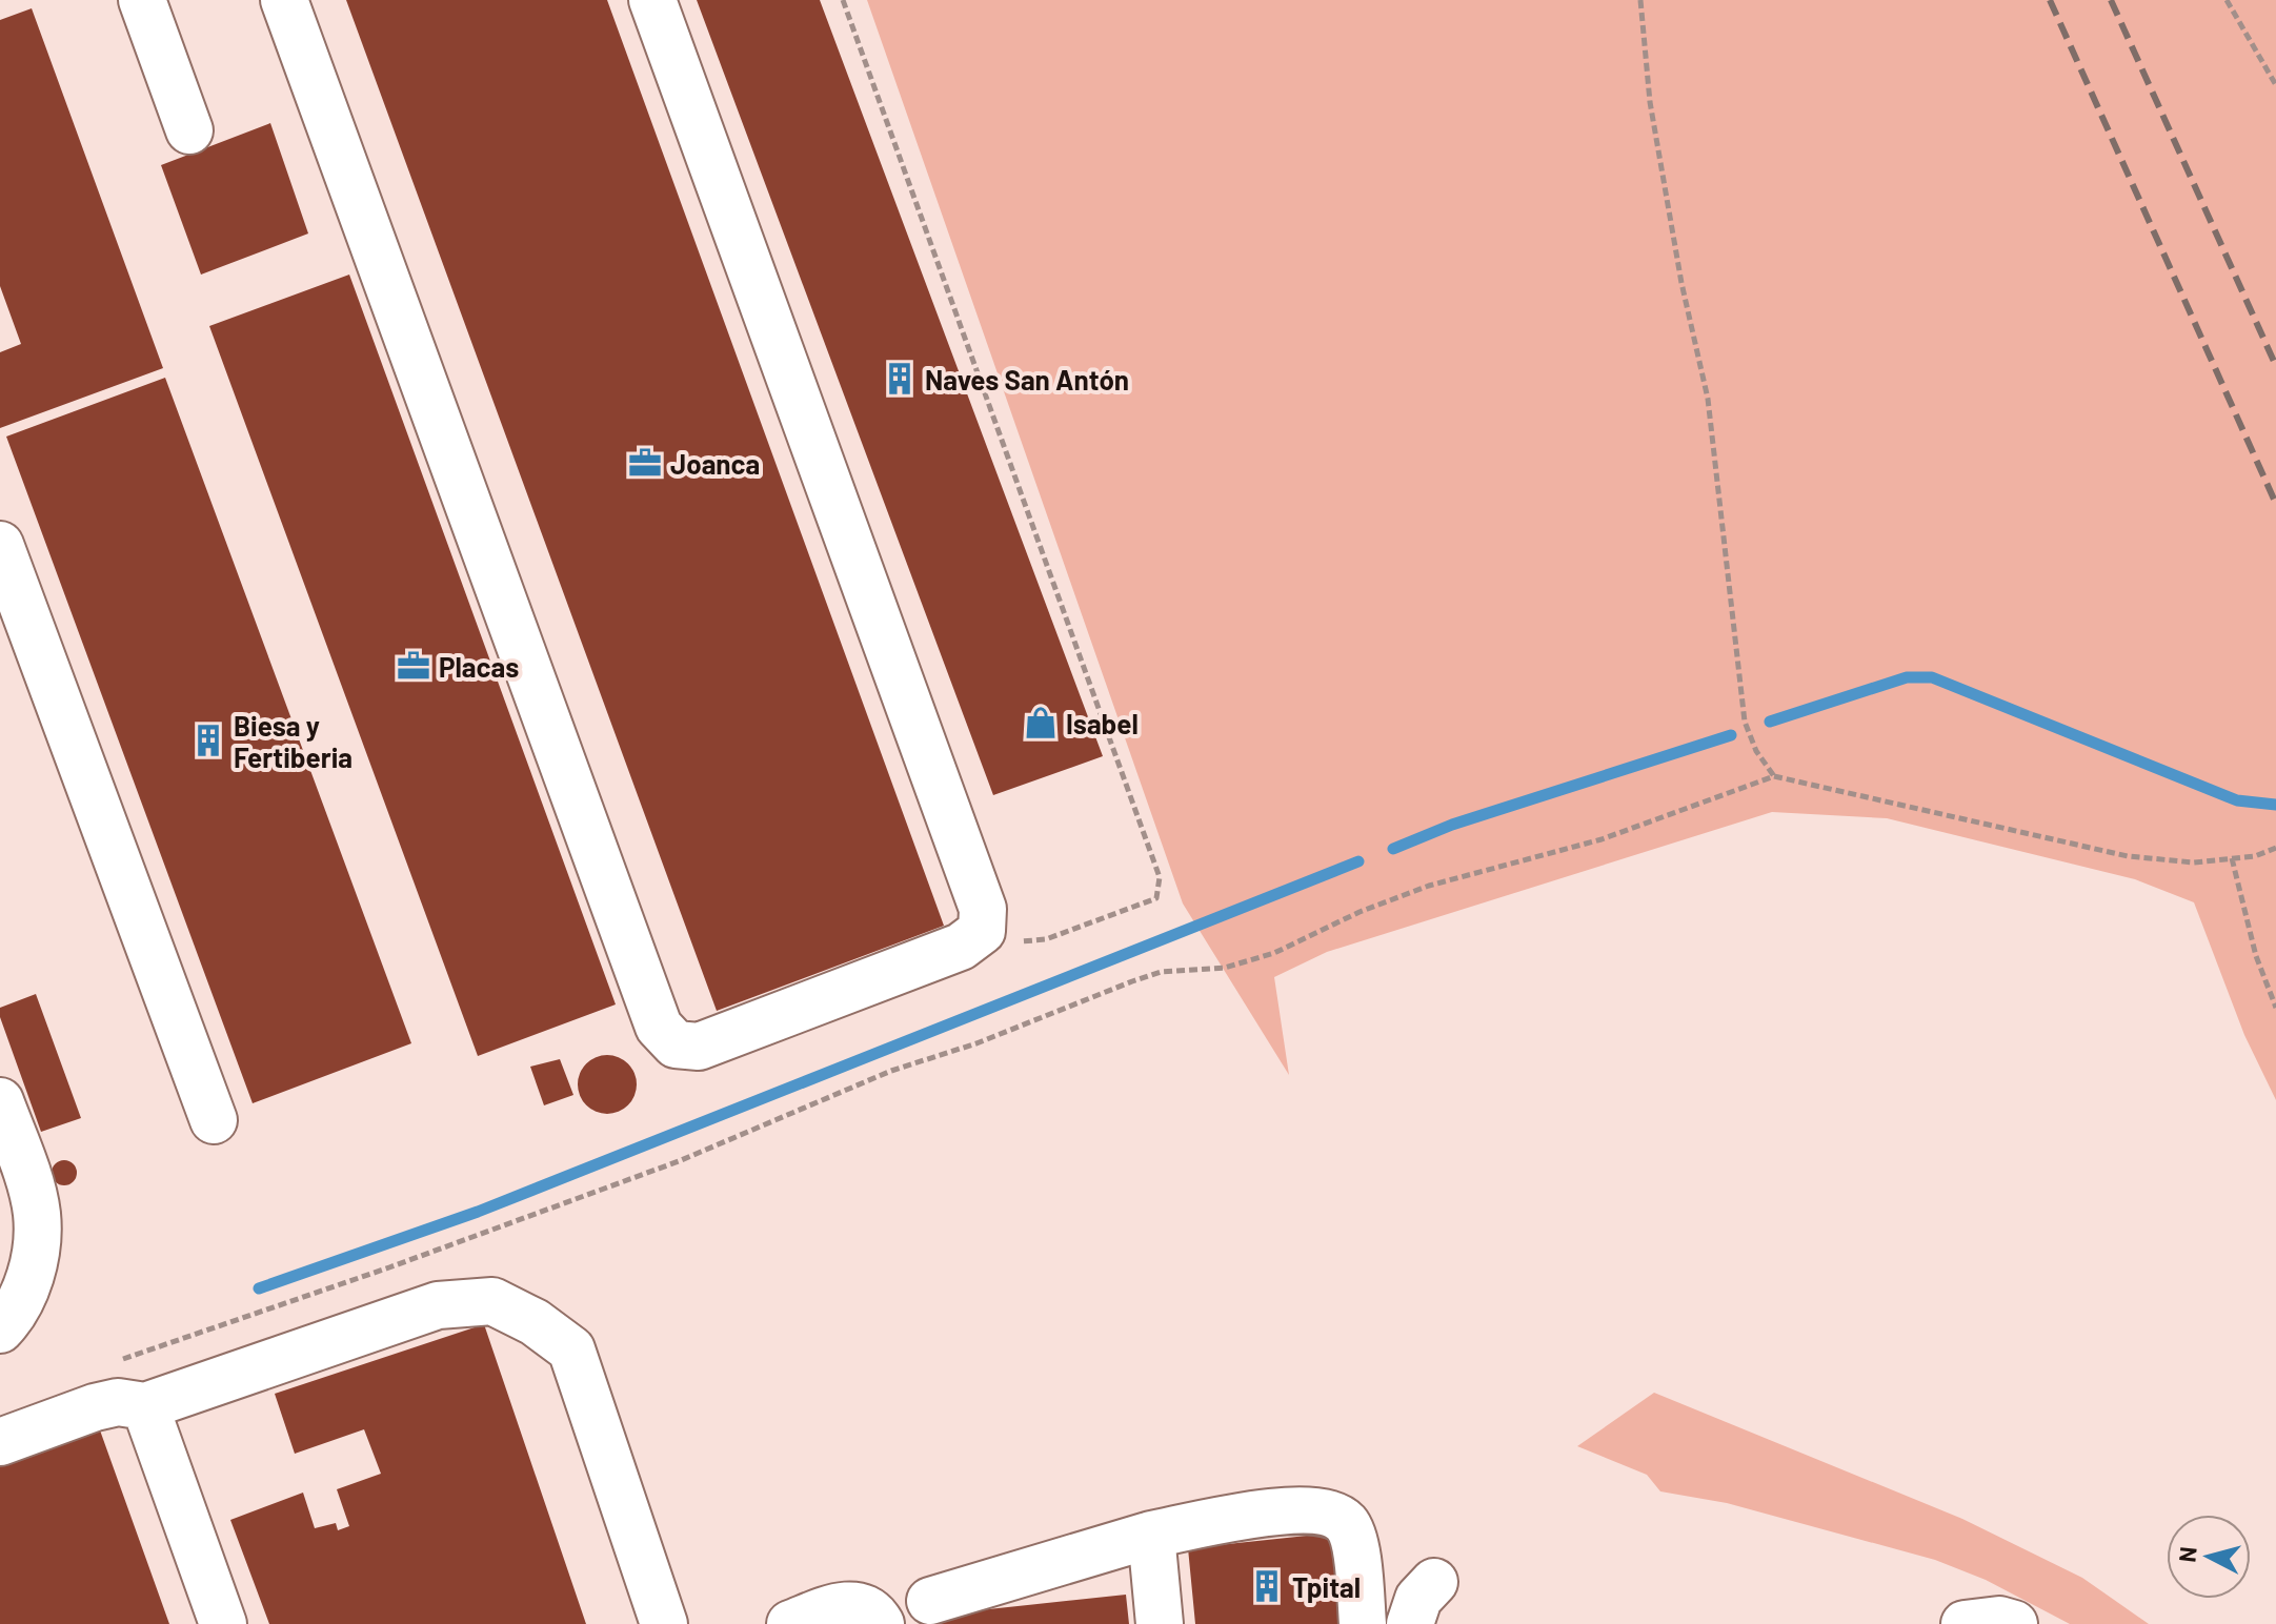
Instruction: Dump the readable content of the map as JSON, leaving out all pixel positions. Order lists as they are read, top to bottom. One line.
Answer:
{"places":{"building":["Naves San Antón","Biesa y Fertiberia","Tpital"],"office":["Joanca","Placas"],"shop":["Isabel"]},"north":"left"}
